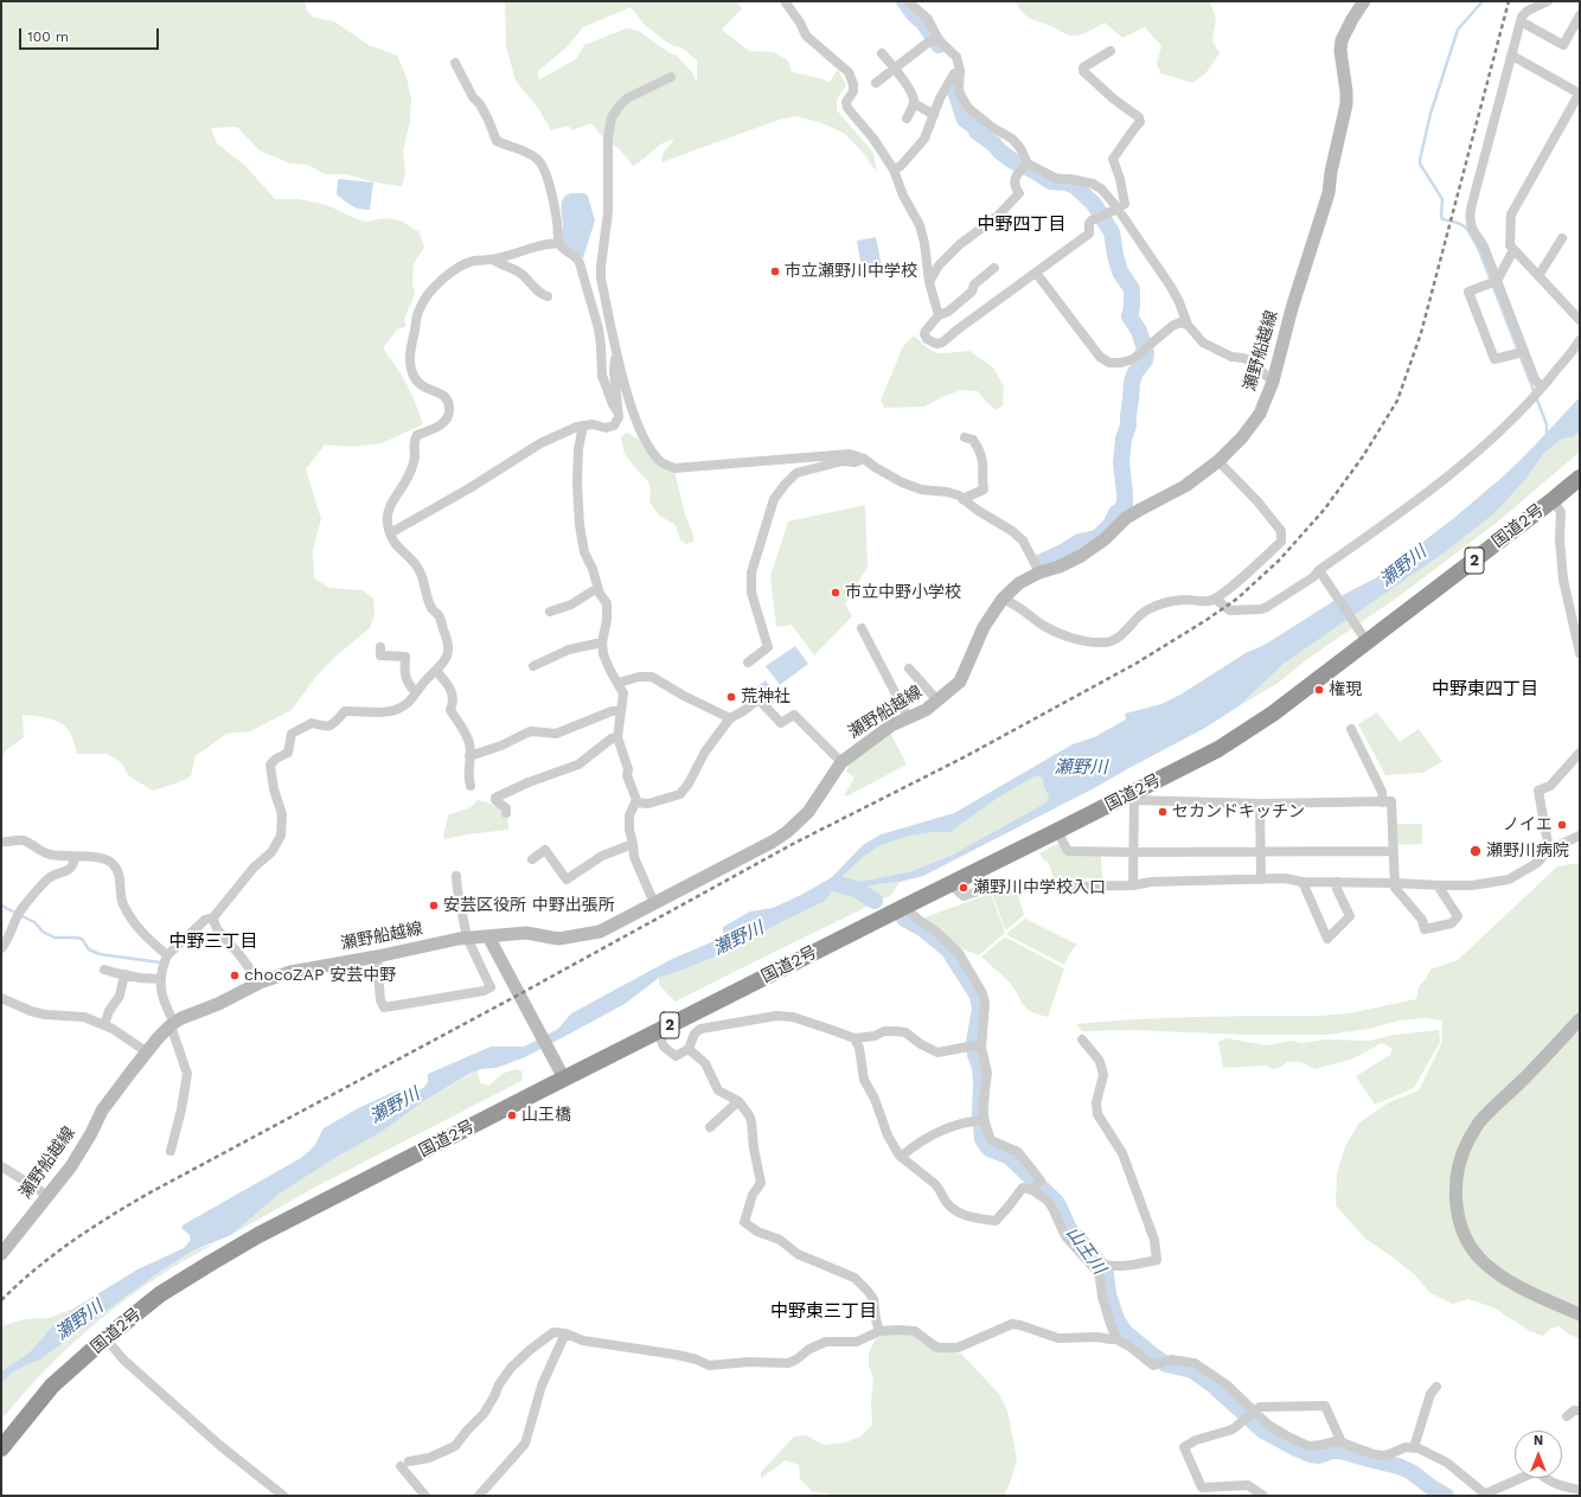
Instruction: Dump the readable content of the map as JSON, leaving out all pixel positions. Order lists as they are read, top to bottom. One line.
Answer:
{"streets":{"highway":["国道2号","2"],"main road":["瀬野船越線"]},"districts":["中野四丁目","中野東四丁目","中野三丁目","中野東三丁目"],"water":["瀬野川","山王川"],"places":["市立瀬野川中学校","市立中野小学校","権現","荒神社","セカンドキッチン","ノイエ","瀬野川病院","瀬野川中学校入口","安芸区役所 中野出張所","chocoZAP 安芸中野","山王橋"],"scale_bar":"100 m","north":"top"}
